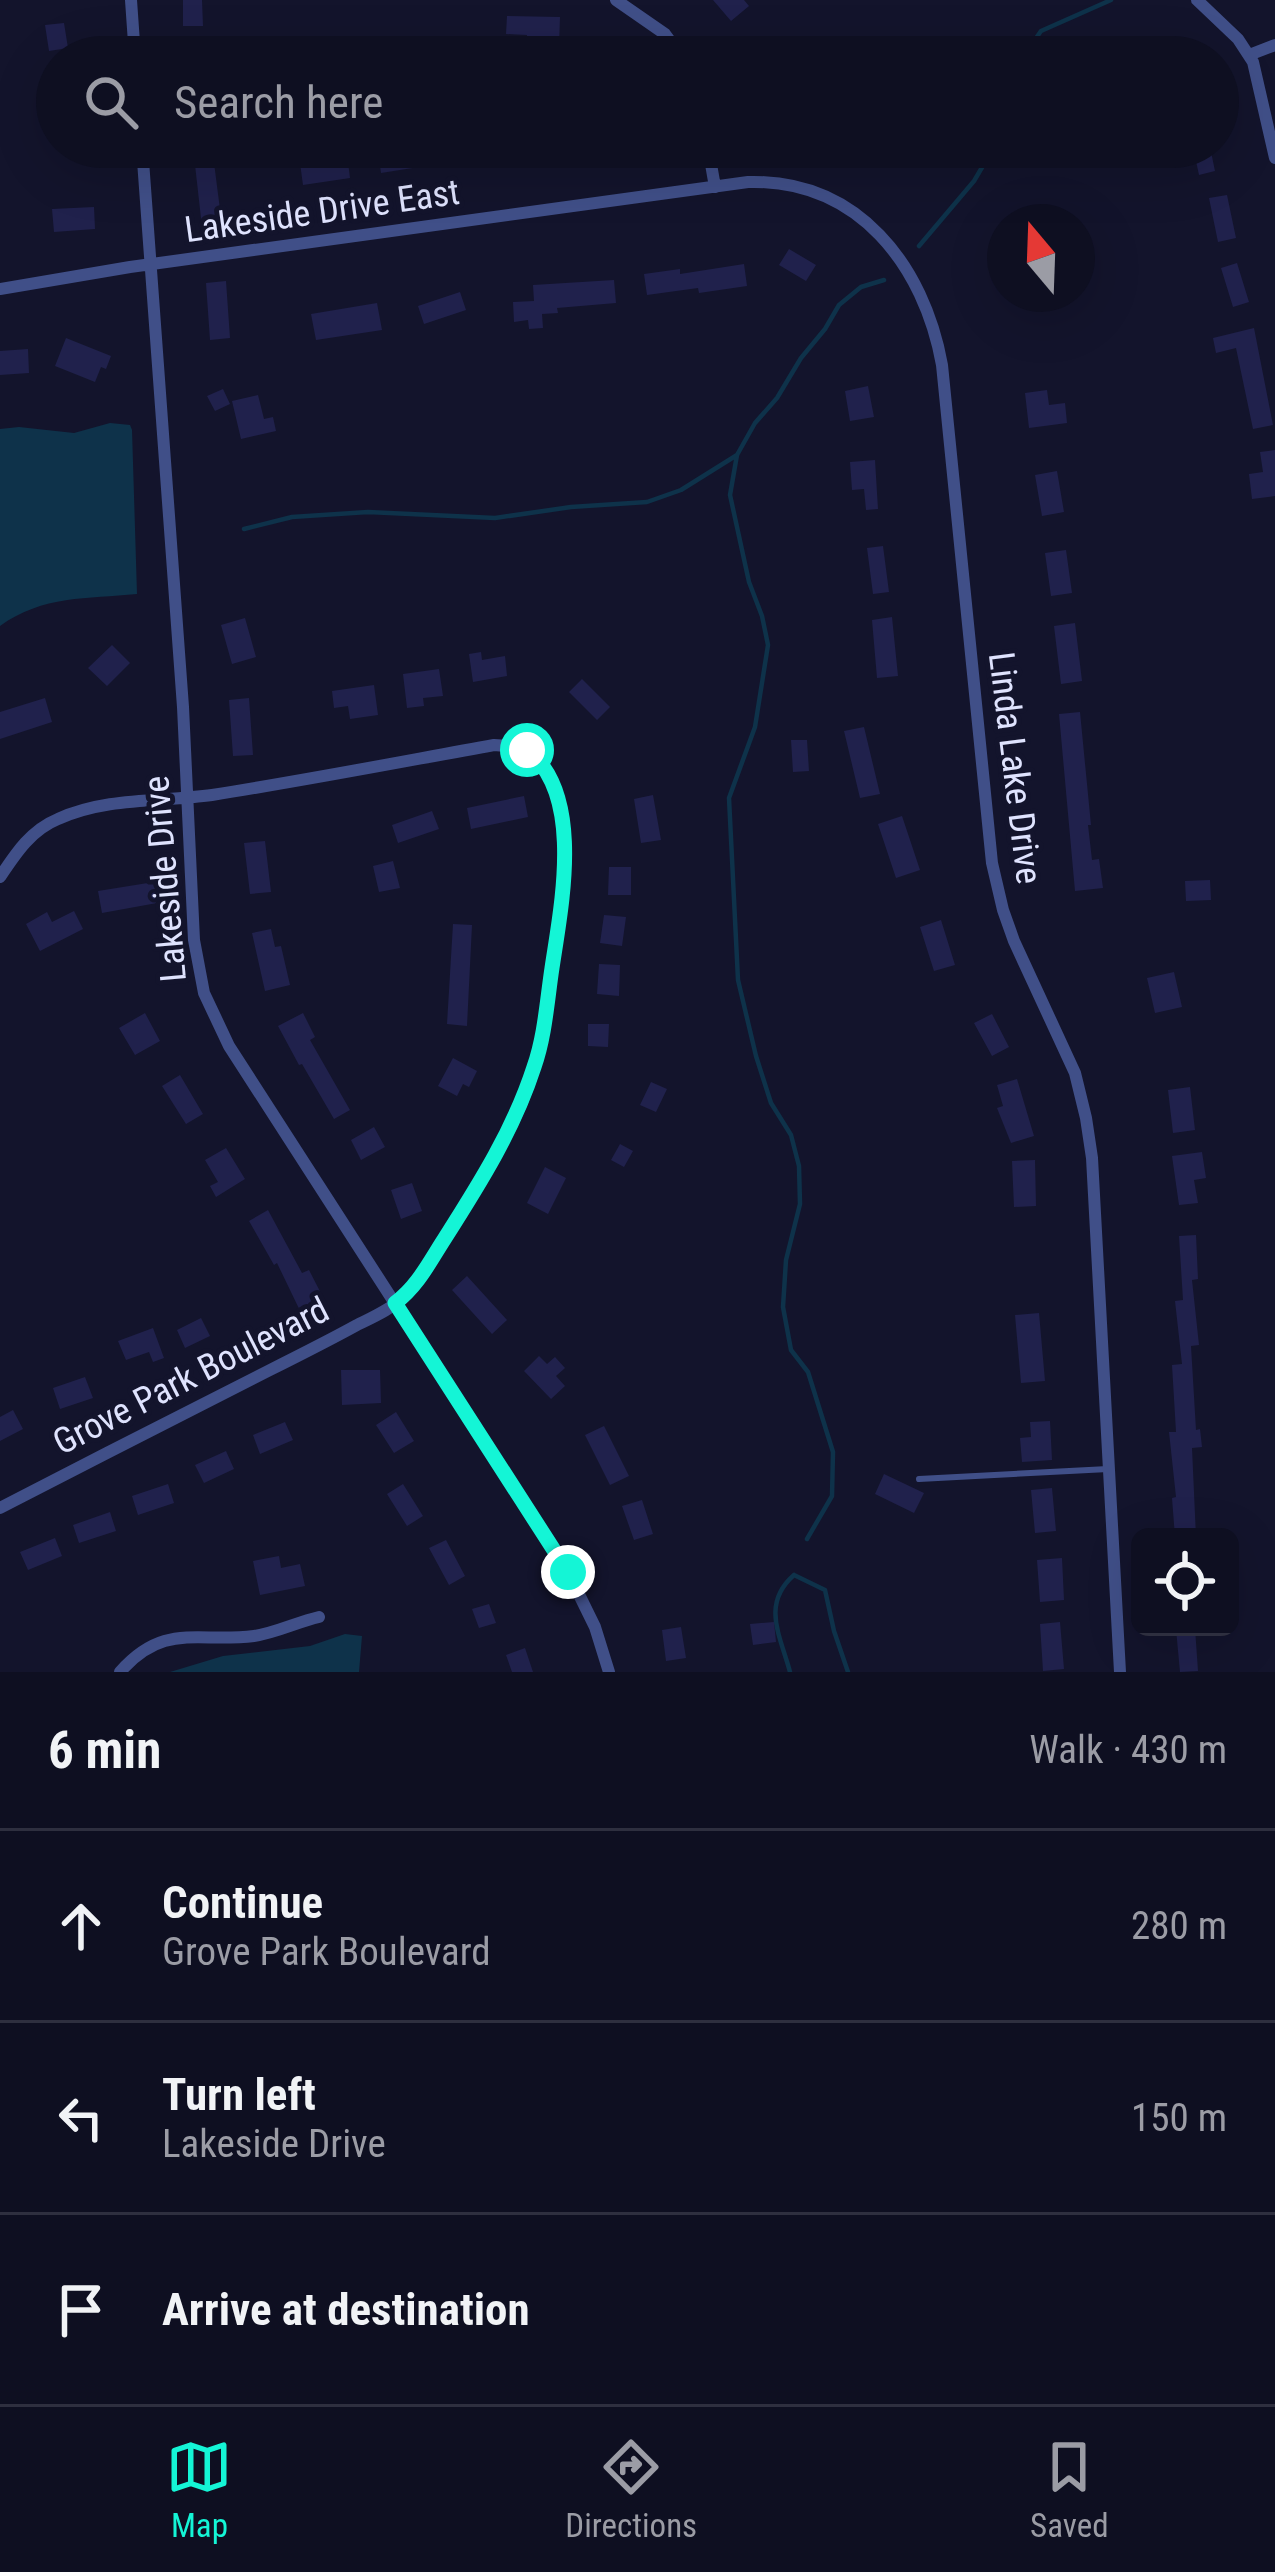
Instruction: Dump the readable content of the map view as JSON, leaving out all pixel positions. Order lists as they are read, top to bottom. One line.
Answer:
{"streets":{"street":["Lakeside Drive East","Linda Lake Drive","Lakeside Drive","Grove Park Boulevard"]},"crossings":[["Lakeside Drive East","Linda Lake Drive"],["Lakeside Drive East","Lakeside Drive"],["Lakeside Drive","Grove Park Boulevard"]],"north":"top","page":{"search":"Search here","heading":["6 min","Walk · 430 m"],"list":[["Continue","Grove Park Boulevard","280 m"],["Turn left","Lakeside Drive","150 m"],"Arrive at destination"],"nav":["Map","Directions","Saved"]}}
